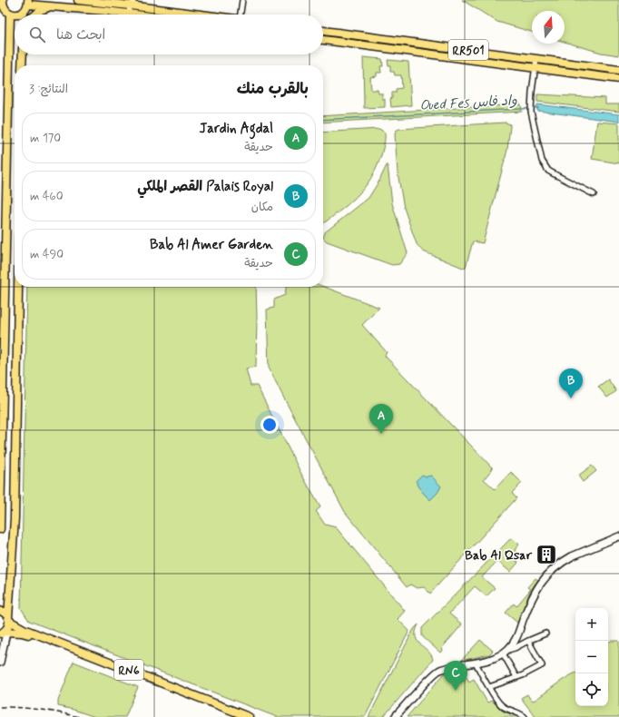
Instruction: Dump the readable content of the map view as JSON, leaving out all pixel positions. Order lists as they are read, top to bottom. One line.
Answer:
{"streets":{"main road":["RR501","RN6"]},"water":["Oued Fes واد فاس"],"places":{"building":["Bab Al Qsar"]},"north":"top","page":{"search":"ابحث هنا","heading":["بالقرب منك","النتائج: 3"],"list":[{"mark":"A","name":"Jardin Agdal","note":"حديقة","value":"170 m"},{"mark":"B","name":"Palais Royal القصر الملكي","note":"مكان","value":"460 m"},{"mark":"C","name":"Bab Al Amer Garden","note":"حديقة","value":"490 m"}],"pins":["B","A","C"],"map_buttons":["+","−"]}}
